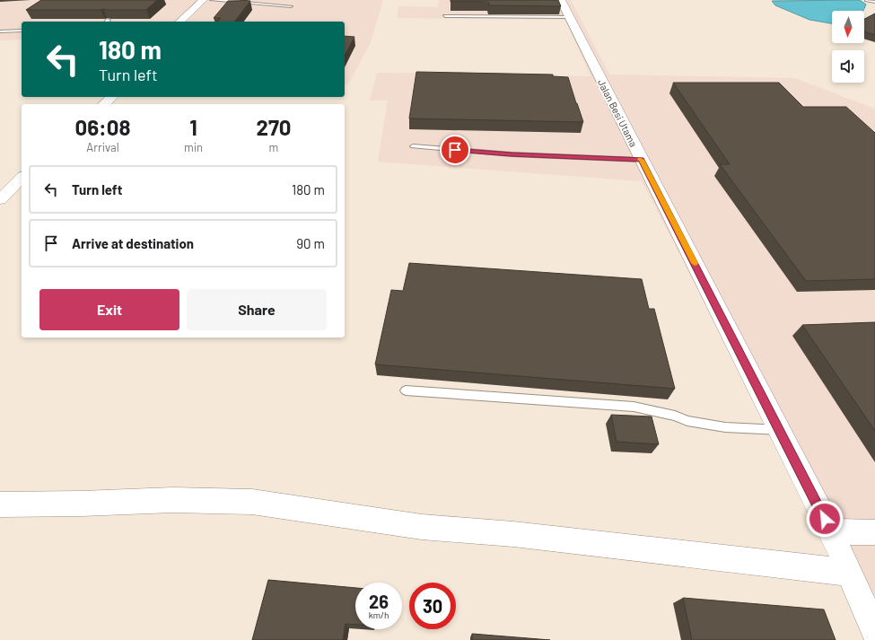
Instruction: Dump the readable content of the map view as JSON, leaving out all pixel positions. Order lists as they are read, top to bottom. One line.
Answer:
{"streets":{"street":["Jalan Besi Utama"]},"north":"bottom","page":{"turn":["180 m","Turn left"],"eta":["06:08","Arrival","1","min","270","m"],"list":[{"name":"Turn left","value":"180 m"},{"name":"Arrive at destination","value":"90 m"}],"buttons":["Exit","Share"],"speed":"26 km/h","limit":"30"}}
